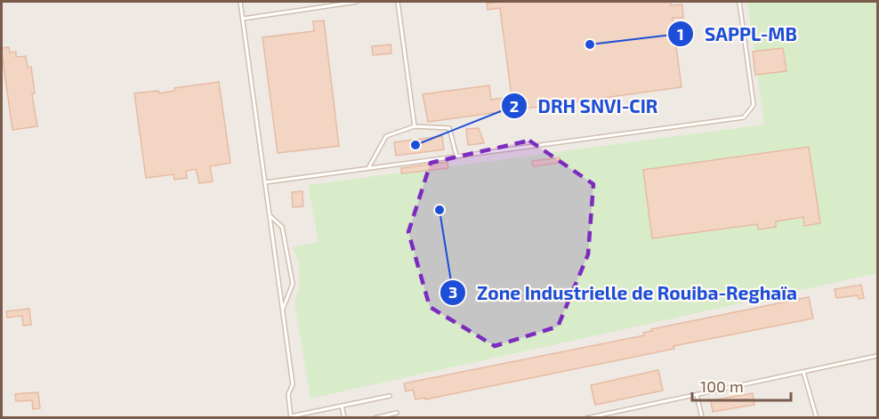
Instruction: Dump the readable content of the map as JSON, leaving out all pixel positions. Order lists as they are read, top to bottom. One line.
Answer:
{"places":["SAPPL-MB","DRH SNVI-CIR","Zone Industrielle de Rouiba-Reghaïa"],"scale_bar":"100 m"}
